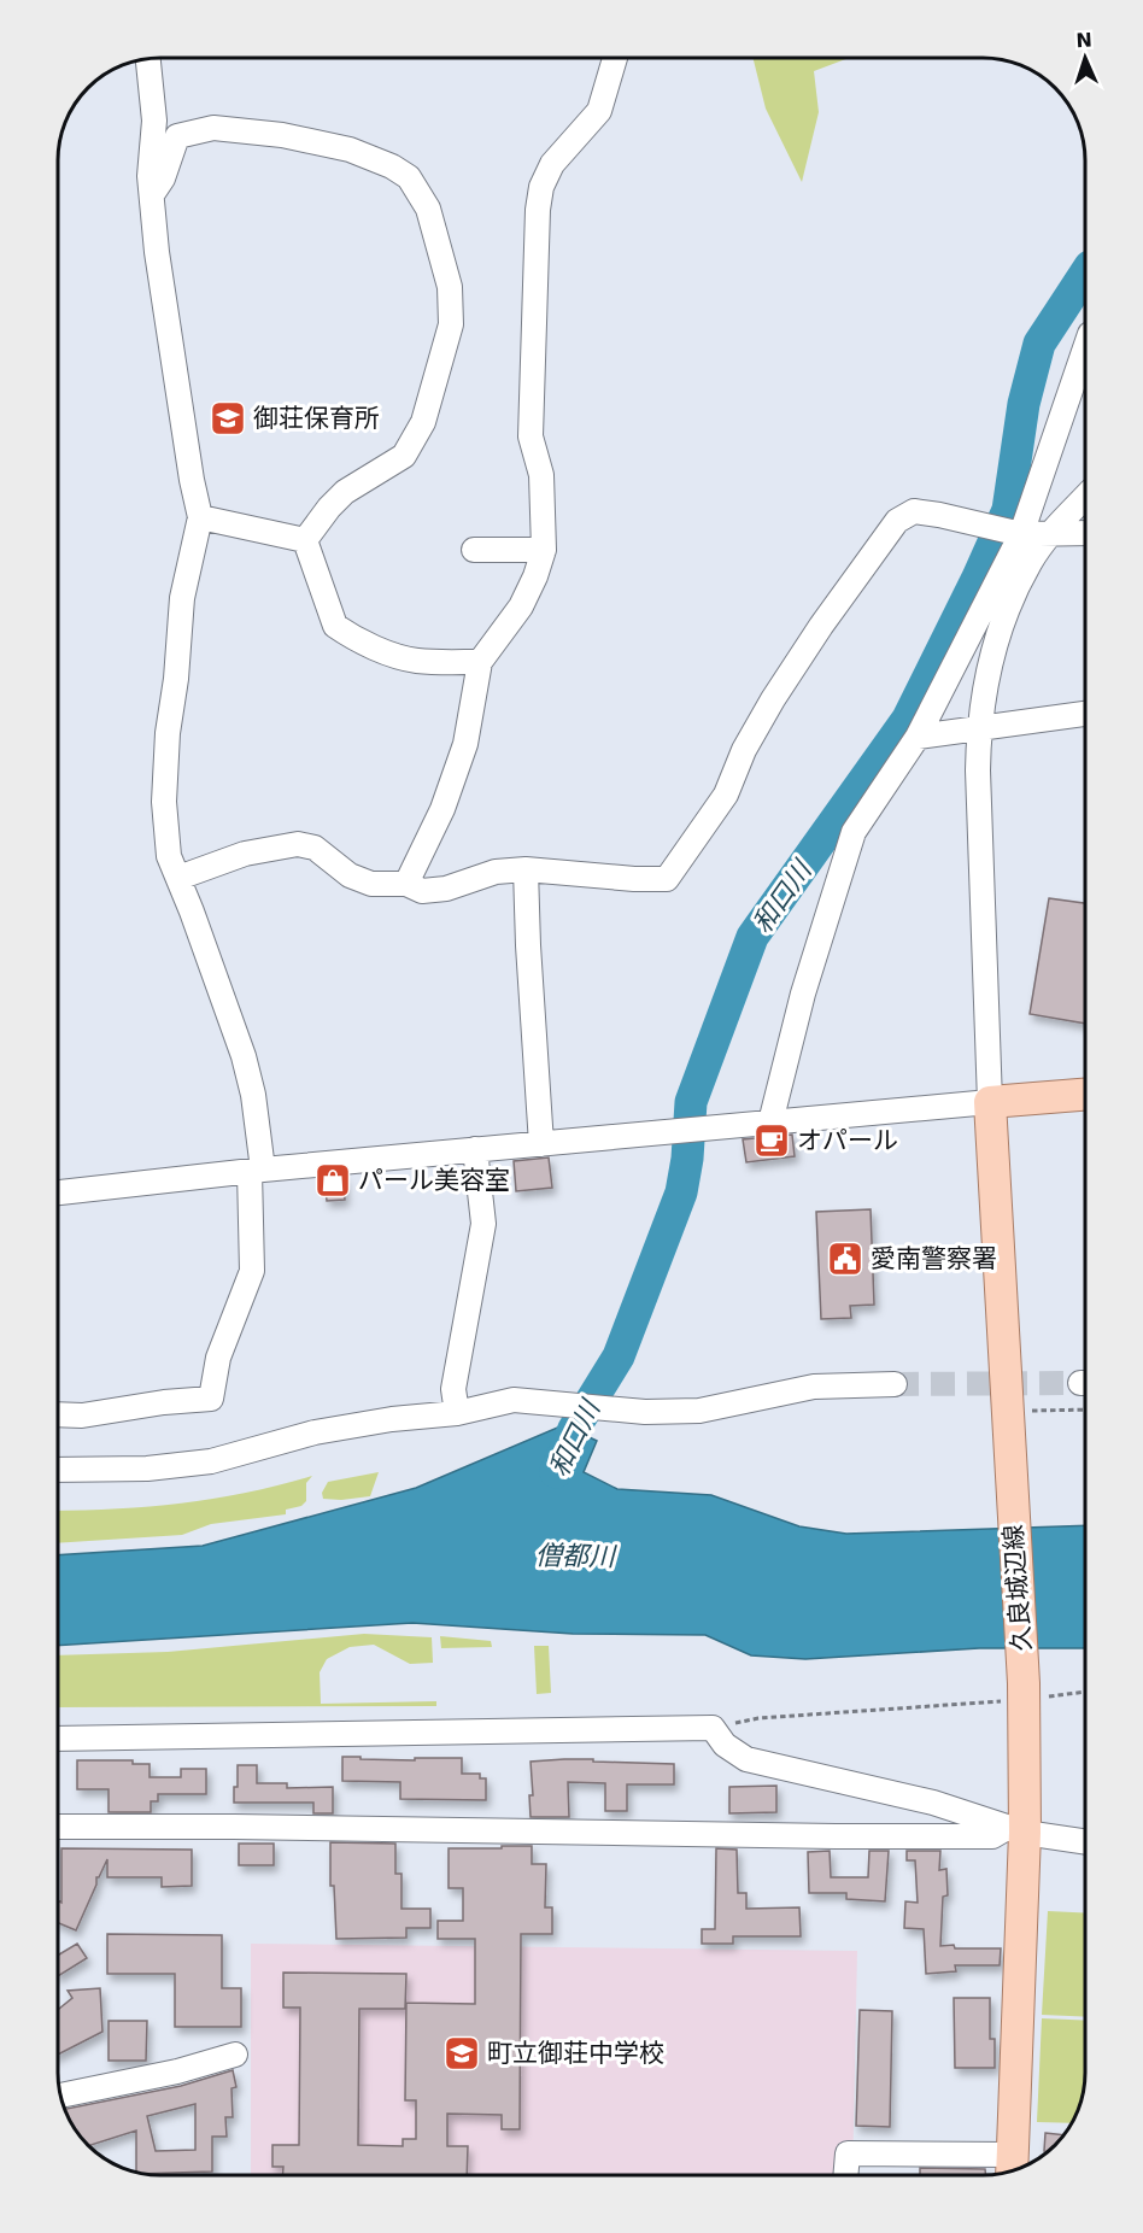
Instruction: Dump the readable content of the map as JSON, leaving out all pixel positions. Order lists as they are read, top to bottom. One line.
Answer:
{"streets":{"main road":["久良城辺線"]},"water":["和口川","僧都川"],"places":{"school or university":["御荘保育所","町立御荘中学校"],"cafe":["オパール"],"shop":["パール美容室"],"public building":["愛南警察署"]},"north":"top"}
